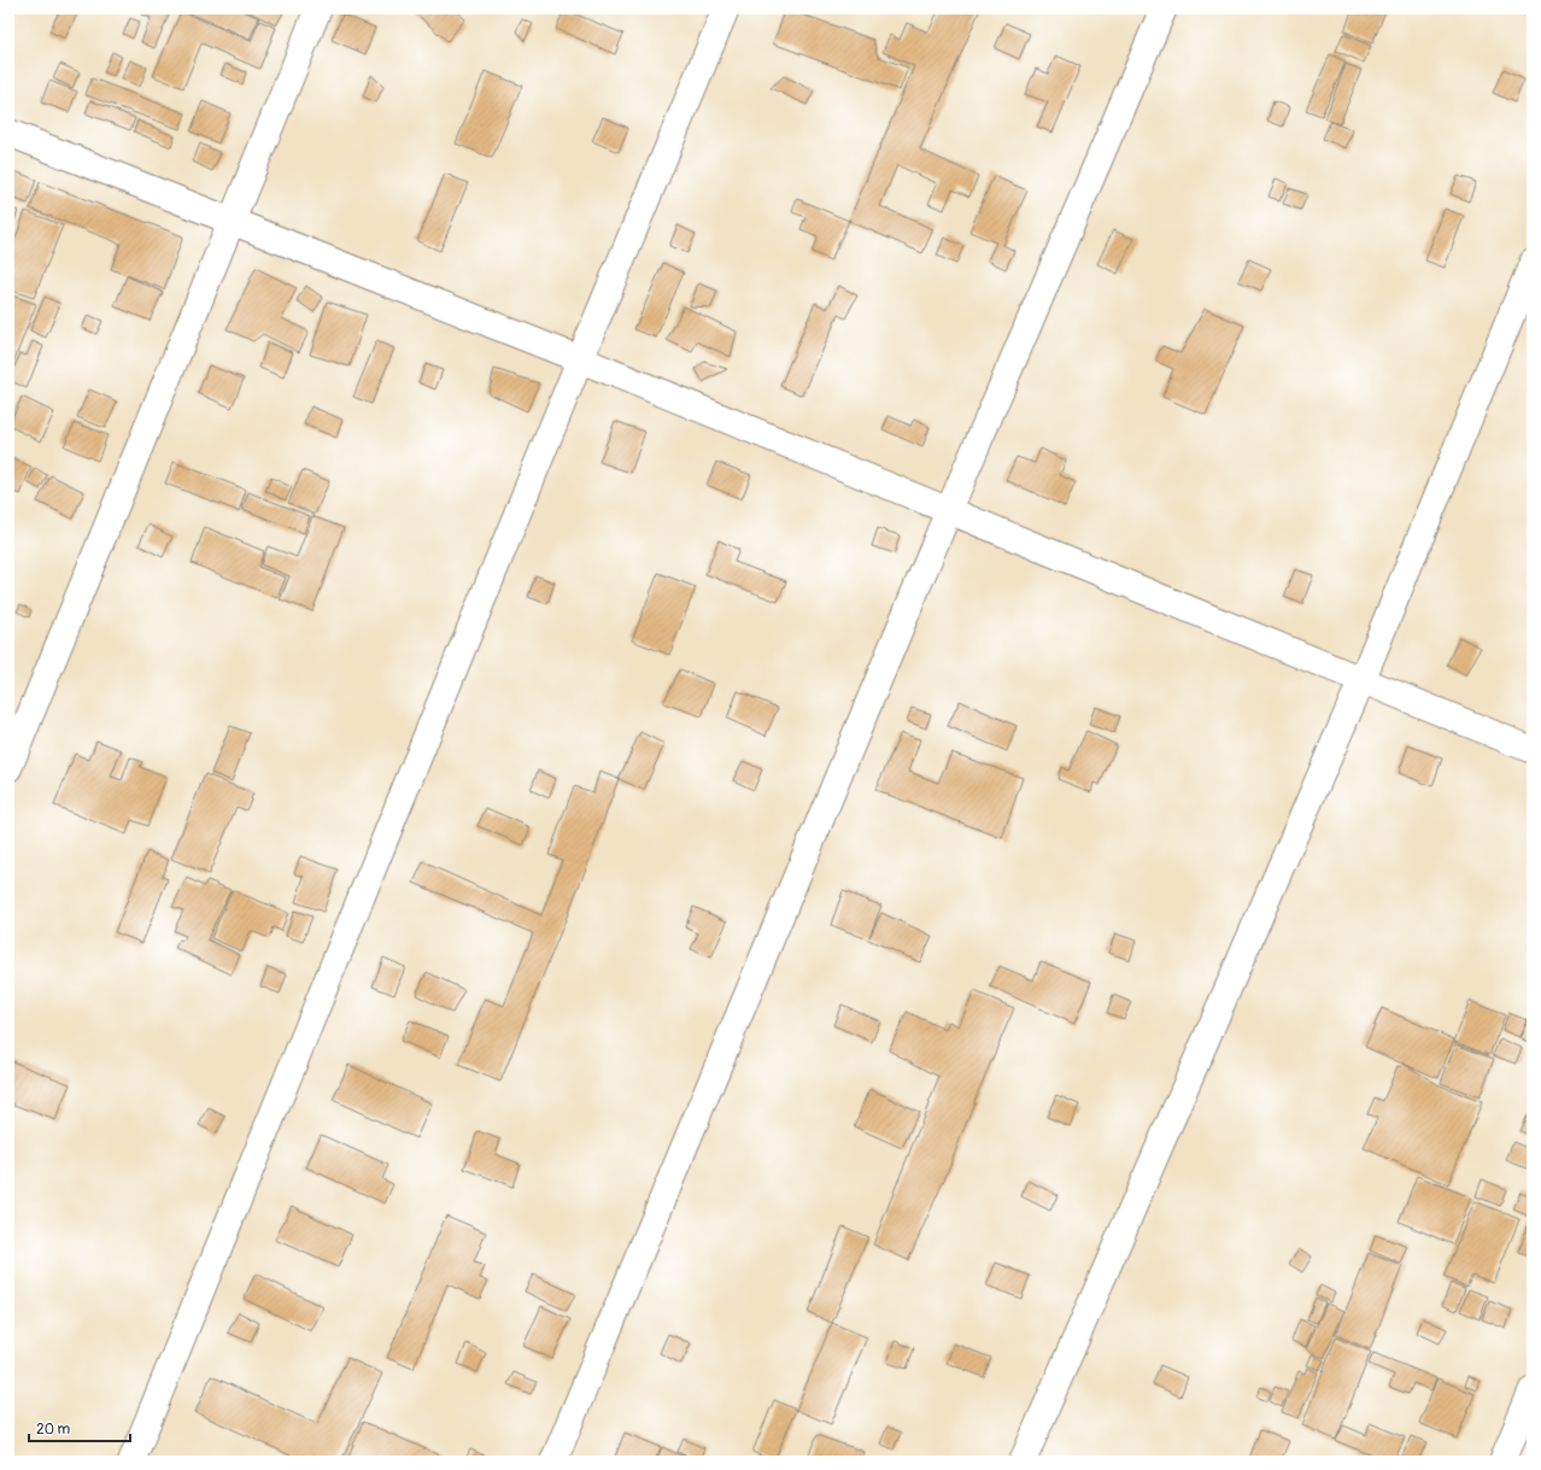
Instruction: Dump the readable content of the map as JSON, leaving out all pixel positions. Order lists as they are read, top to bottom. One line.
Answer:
{"scale_bar":"20 m"}
